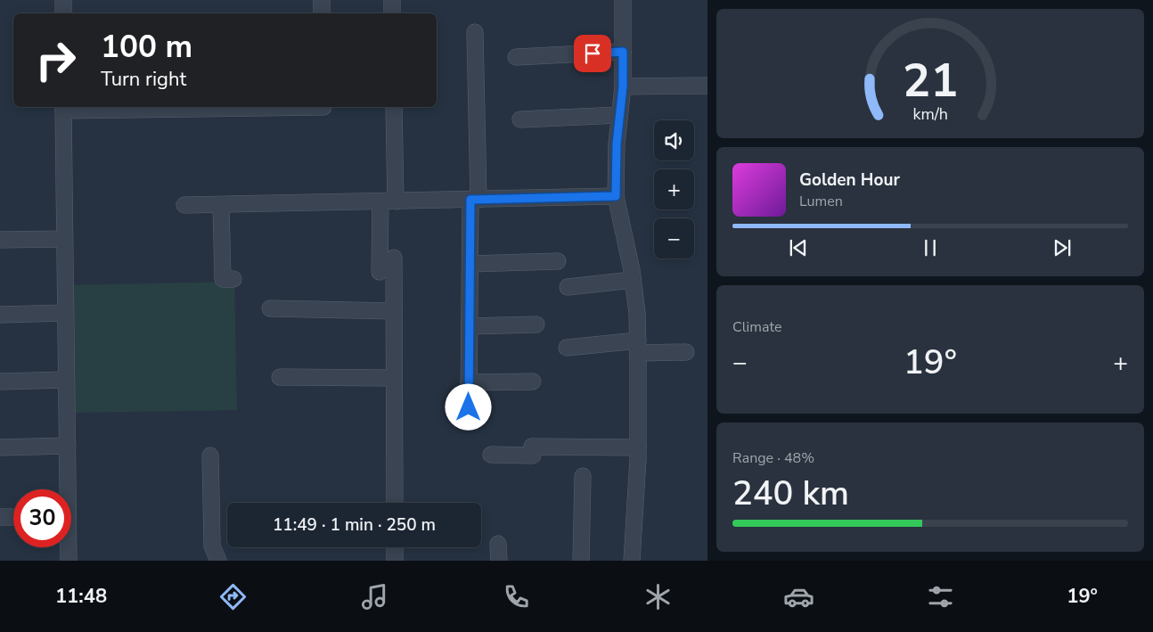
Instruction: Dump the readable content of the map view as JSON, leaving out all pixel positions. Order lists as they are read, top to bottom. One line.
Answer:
{"page":{"turn":["100 m","Turn right"],"map_buttons":["+","−"],"song":["Golden Hour","Lumen"],"tile":["Climate",["Range · 48%","240 km"]],"heat":["−","19°","+"],"limit":"30","trip":"11:49 · 1 min · 250 m","tabs":["11:48","19°"],"gauge":["21","km/h"]}}
